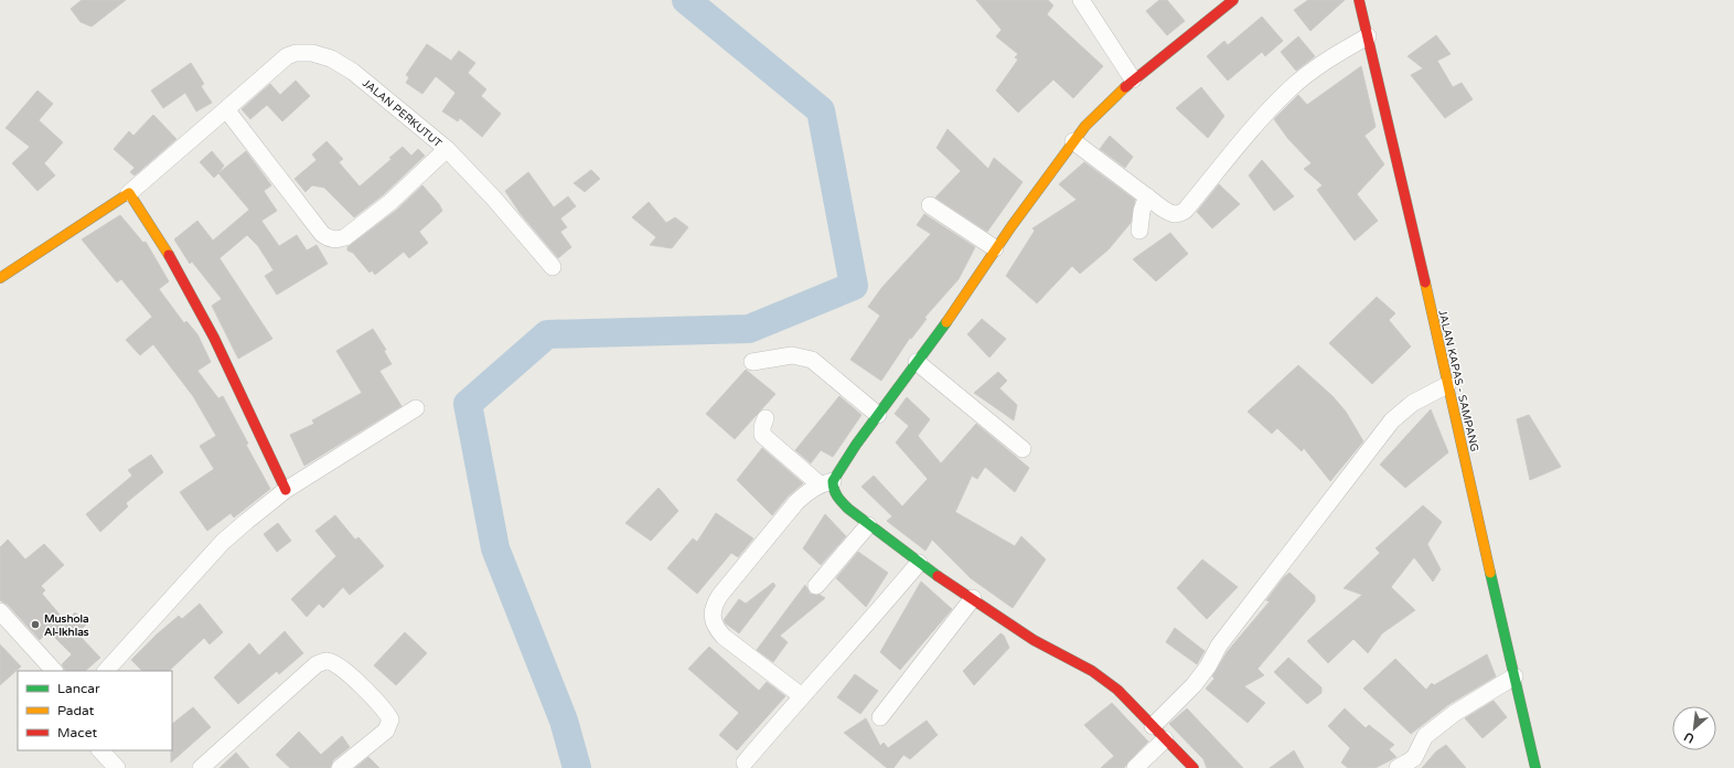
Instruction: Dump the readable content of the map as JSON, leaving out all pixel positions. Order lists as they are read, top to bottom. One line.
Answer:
{"streets":{"street":["JALAN PERKUTUT","JALAN KAPAS - SAMPANG"]},"places":["Mushola Al-Ikhlas"],"legend":["Lancar","Padat","Macet"],"north":"bottom left"}
